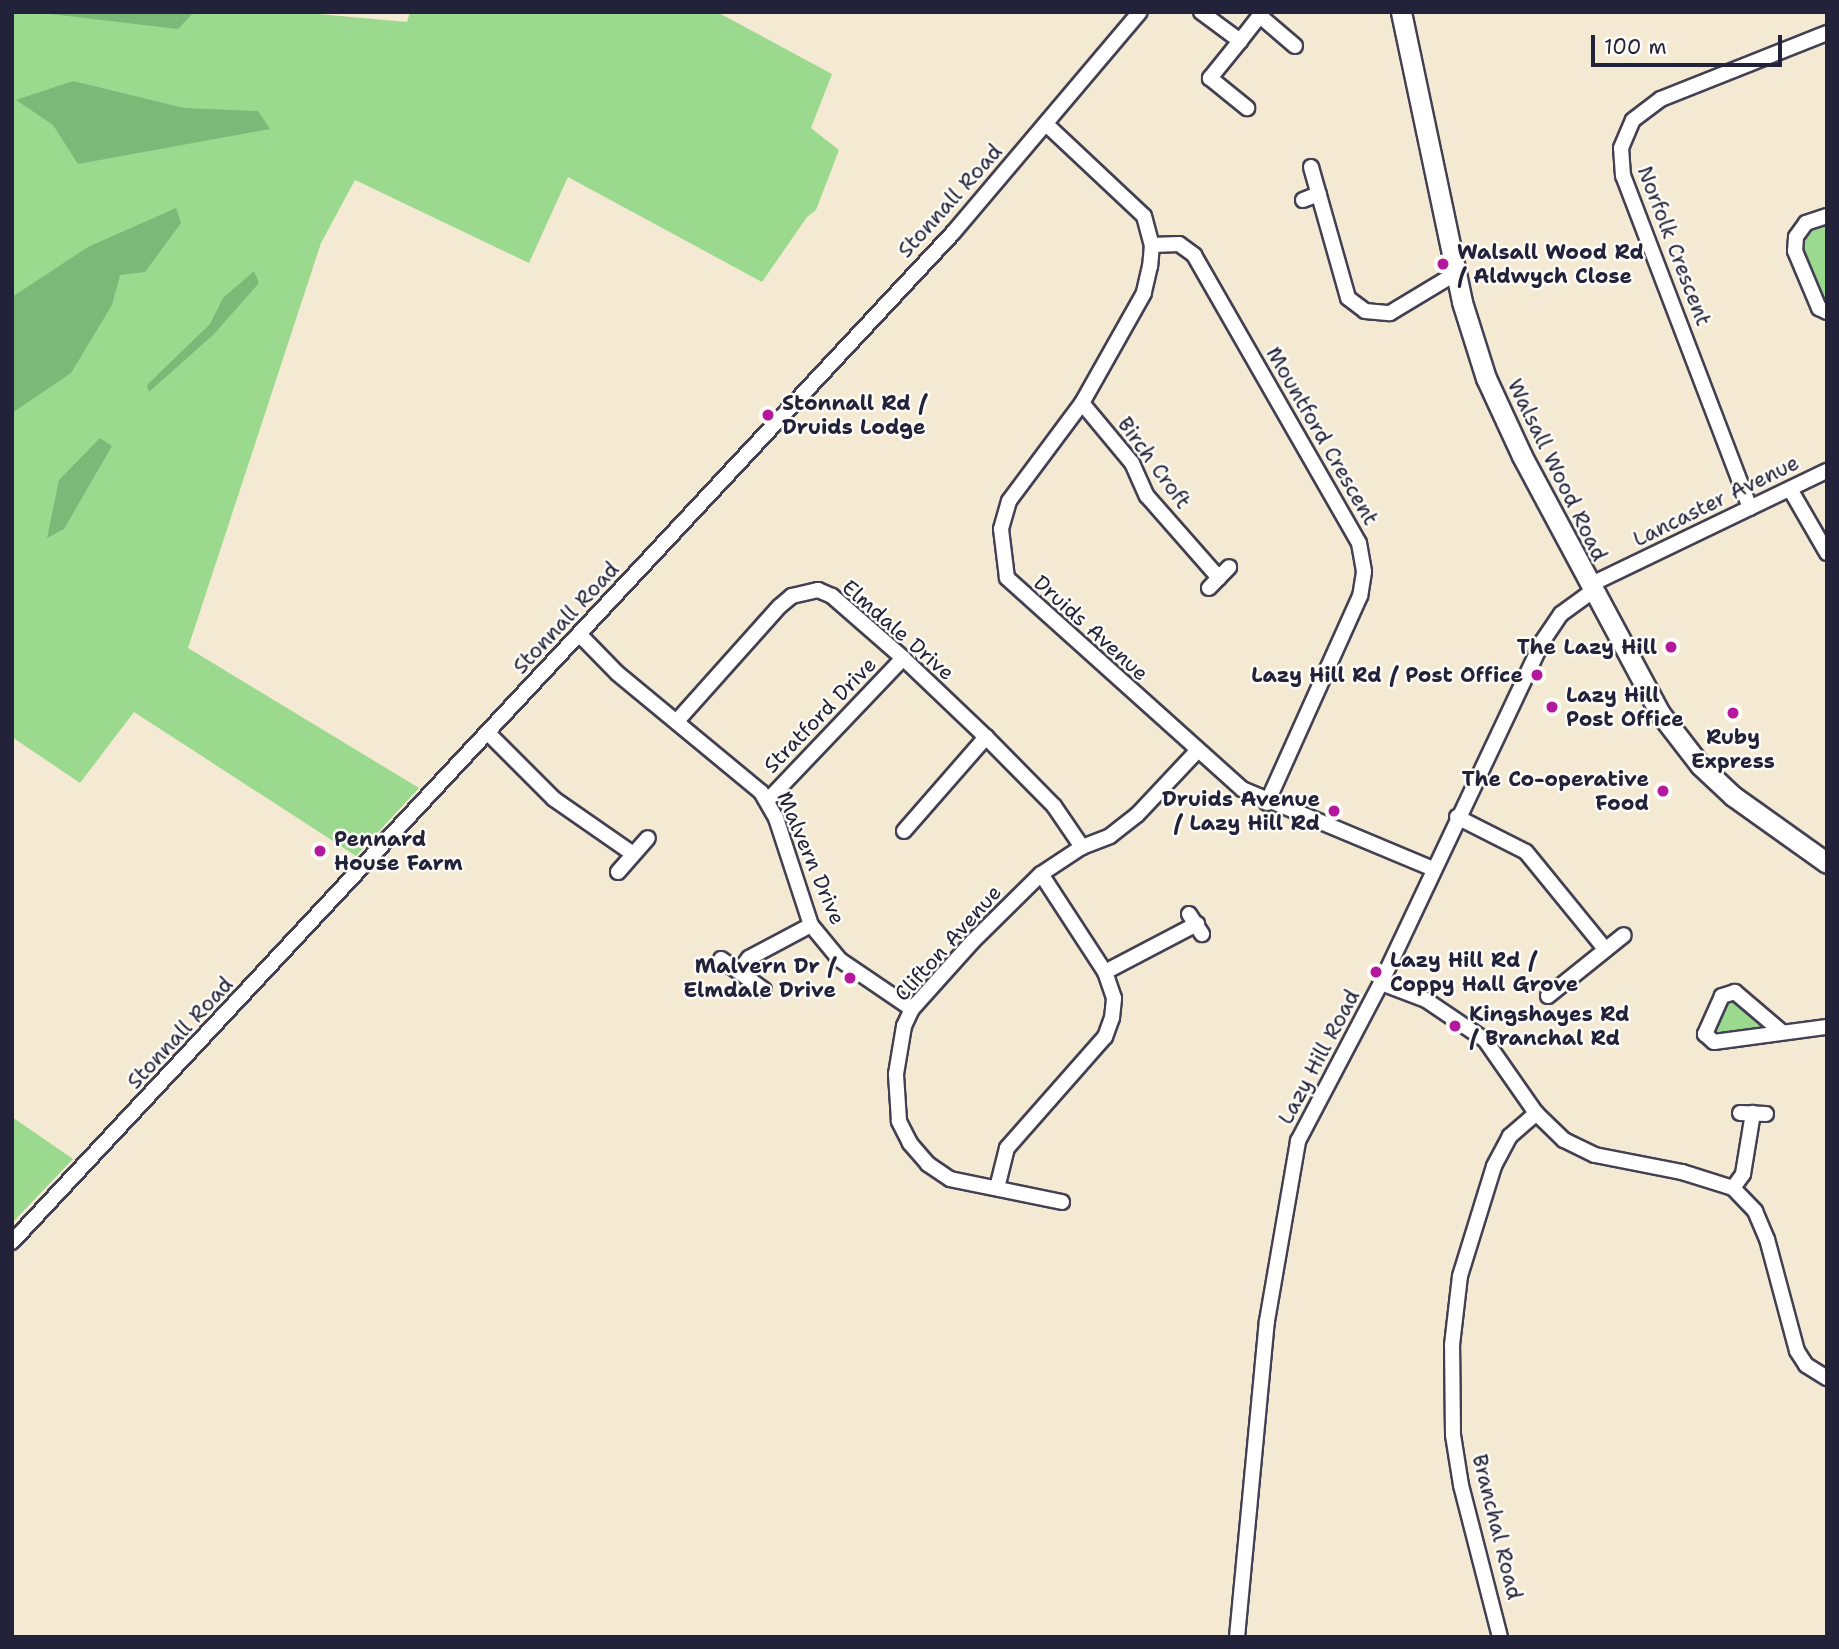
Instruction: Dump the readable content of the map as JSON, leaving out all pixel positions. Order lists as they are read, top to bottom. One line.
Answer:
{"streets":{"street":["Stonnall Road","Norfolk Crescent","Mountford Crescent","Birch Croft","Walsall Wood Road","Lancaster Avenue","Druids Avenue","Elmdale Drive","Stratford Drive","Malvern Drive","Clifton Avenue","Lazy Hill Road","Branchal Road"]},"crossings":[["Stonnall Road","Druids Avenue"],["Stonnall Road","Malvern Drive"],["Norfolk Crescent","Lancaster Avenue"],["Mountford Crescent","Druids Avenue"],["Birch Croft","Druids Avenue"],["Walsall Wood Road","Lancaster Avenue"],["Walsall Wood Road","Lazy Hill Road"],["Lancaster Avenue","Lazy Hill Road"],["Druids Avenue","Clifton Avenue"],["Druids Avenue","Lazy Hill Road"],["Elmdale Drive","Stratford Drive"],["Elmdale Drive","Malvern Drive"],["Elmdale Drive","Clifton Avenue"],["Stratford Drive","Malvern Drive"],["Malvern Drive","Clifton Avenue"]],"places":["Walsall Wood Rd / Aldwych Close","Stonnall Rd / Druids Lodge","The Lazy Hill","Lazy Hill Rd / Post Office","Lazy Hill Post Office","Ruby Express","The Co-operative Food","Druids Avenue / Lazy Hill Rd","Pennard House Farm","Lazy Hill Rd / Coppy Hall Grove","Malvern Dr / Elmdale Drive","Kingshayes Rd / Branchal Rd"],"scale_bar":"100 m"}
